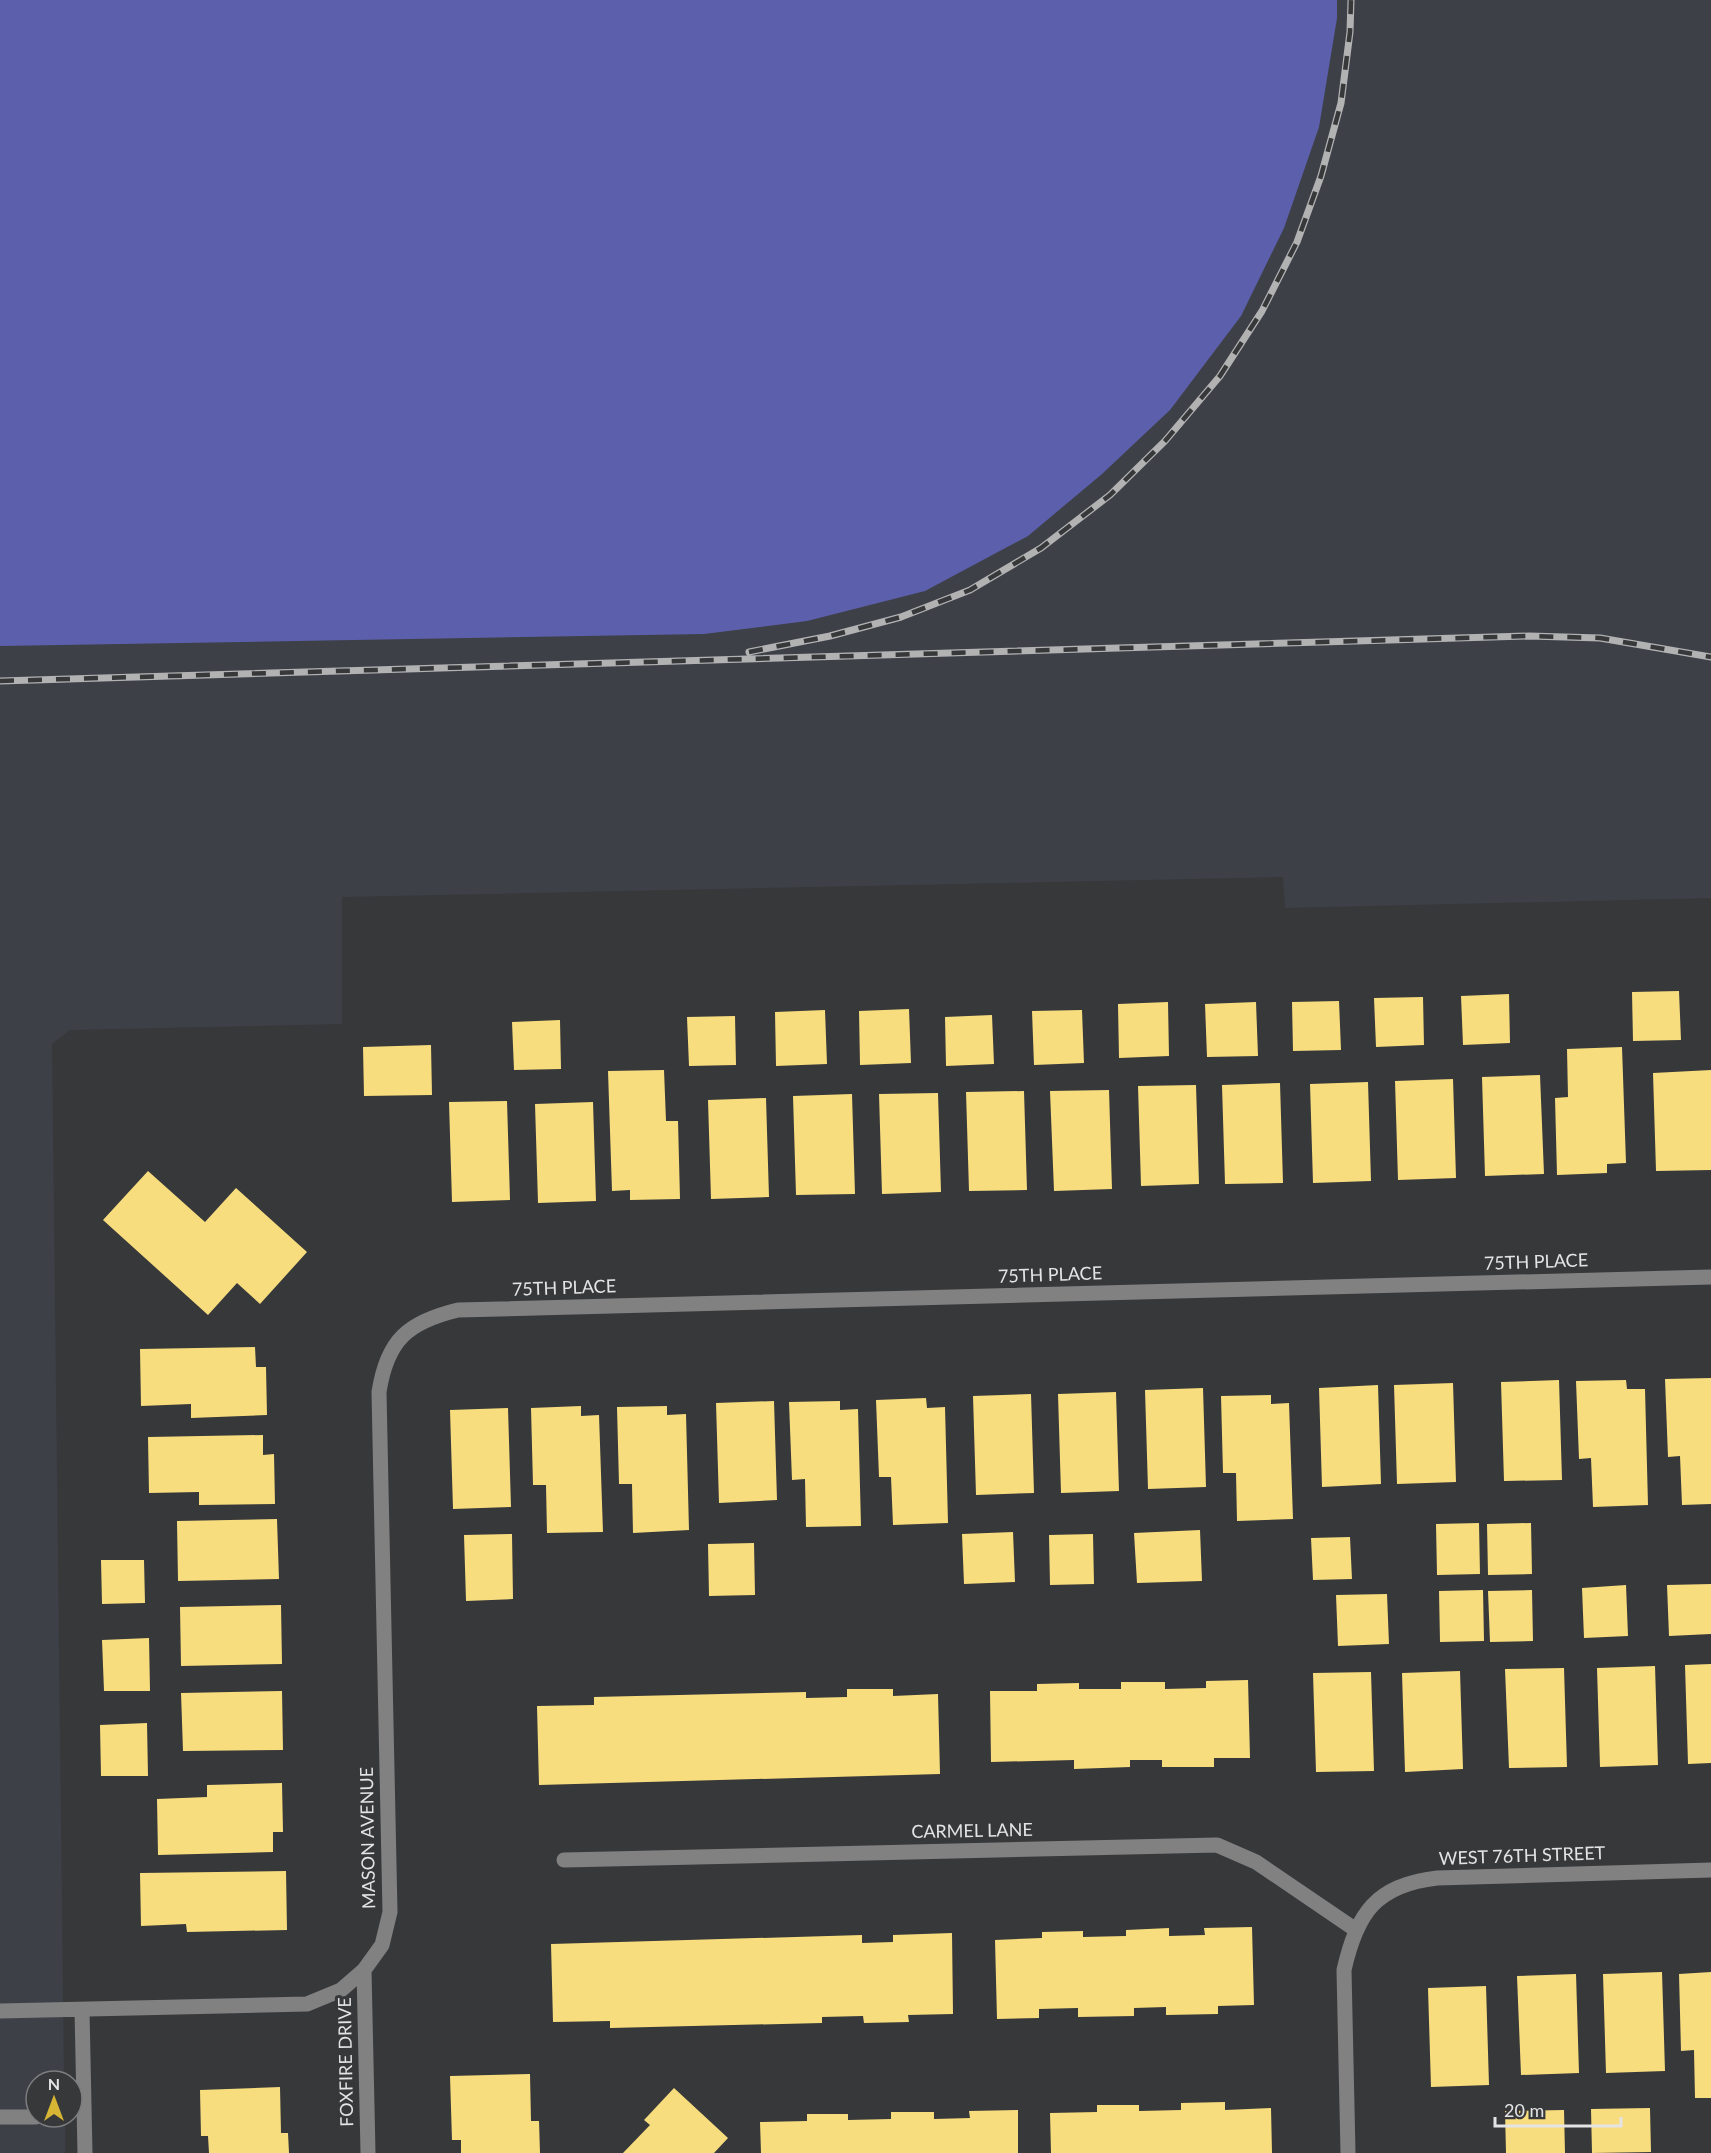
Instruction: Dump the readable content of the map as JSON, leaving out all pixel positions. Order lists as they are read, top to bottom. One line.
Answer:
{"streets":{"street":["75TH PLACE","CARMEL LANE","MASON AVENUE","WEST 76TH STREET","FOXFIRE DRIVE"]},"crossings":[["75TH PLACE","MASON AVENUE"],["CARMEL LANE","WEST 76TH STREET"],["MASON AVENUE","FOXFIRE DRIVE"]],"scale_bar":"20 m","north":"top"}
